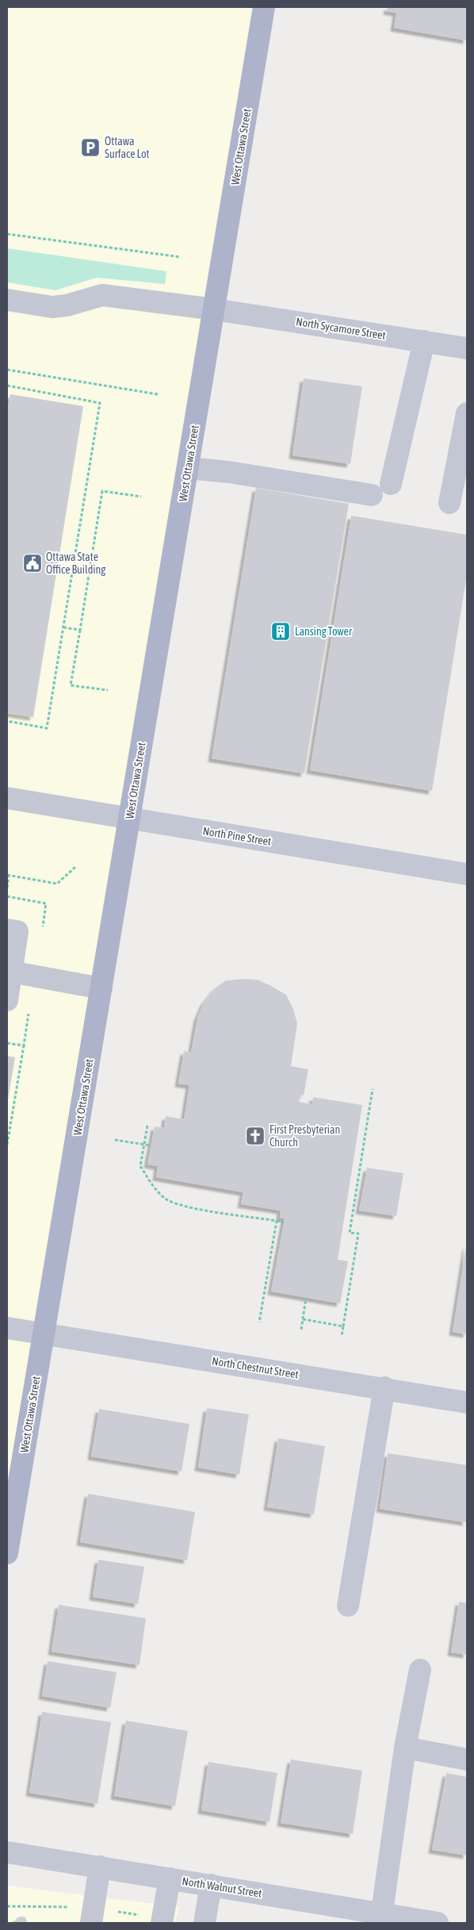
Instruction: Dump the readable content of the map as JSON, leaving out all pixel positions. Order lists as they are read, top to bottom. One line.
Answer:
{"streets":{"main road":["West Ottawa Street"],"street":["North Sycamore Street","North Pine Street","North Chestnut Street","North Walnut Street"]},"crossings":[["West Ottawa Street","North Sycamore Street"],["West Ottawa Street","North Pine Street"],["West Ottawa Street","North Chestnut Street"]],"places":{"parking":["Ottawa Surface Lot"],"public building":["Ottawa State Office Building"],"building":["Lansing Tower"],"church":["First Presbyterian Church"]}}
